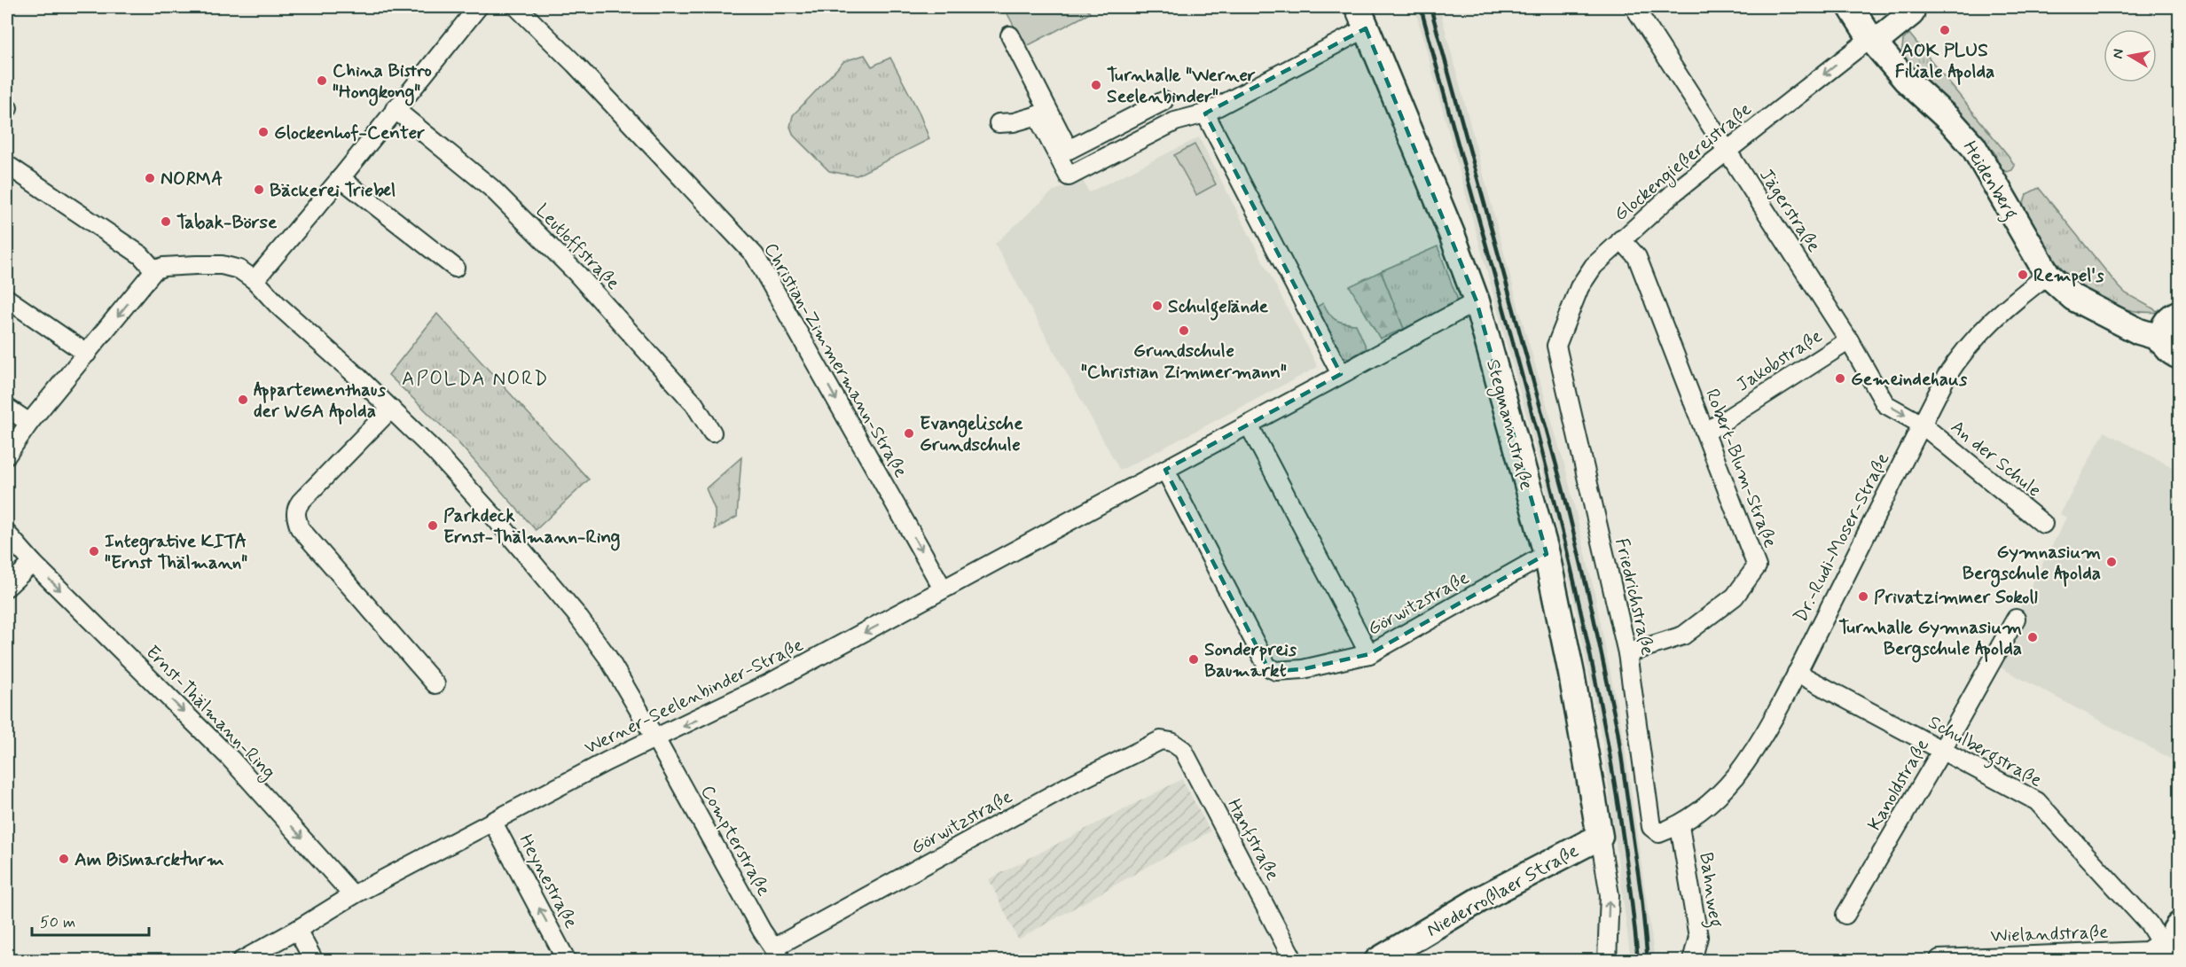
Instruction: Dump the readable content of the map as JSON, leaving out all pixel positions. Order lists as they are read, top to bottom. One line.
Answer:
{"streets":{"main road":["Heidenberg","Stegmannstraße","Niederroßlaer Straße"],"street":["Glockengießereistraße","Jägerstraße","Leutloffstraße","Christian-Zimmermann-Straße","Jakobstraße","An der Schule","Robert-Blum-Straße","Dr.-Rudi-Moser-Straße","Friedrichstraße","Görwitzstraße","Werner-Seelenbinder-Straße","Ernst-Thälmann-Ring","Schulbergstraße","Kanoldstraße","Hanfstraße","Compterstraße","Heynestraße","Bahnweg","Wielandstraße"]},"crossings":[["Glockengießereistraße","Heidenberg"],["Glockengießereistraße","Jägerstraße"],["Glockengießereistraße","Robert-Blum-Straße"],["Glockengießereistraße","Friedrichstraße"],["Heidenberg","Dr.-Rudi-Moser-Straße"],["Jägerstraße","Jakobstraße"],["Jägerstraße","An der Schule"],["Jägerstraße","Dr.-Rudi-Moser-Straße"],["Christian-Zimmermann-Straße","Werner-Seelenbinder-Straße"],["Jakobstraße","Robert-Blum-Straße"],["Stegmannstraße","Görwitzstraße"],["Stegmannstraße","Werner-Seelenbinder-Straße"],["Stegmannstraße","Niederroßlaer Straße"],["An der Schule","Dr.-Rudi-Moser-Straße"],["Robert-Blum-Straße","Friedrichstraße"],["Dr.-Rudi-Moser-Straße","Friedrichstraße"],["Dr.-Rudi-Moser-Straße","Schulbergstraße"],["Dr.-Rudi-Moser-Straße","Bahnweg"],["Friedrichstraße","Bahnweg"],["Görwitzstraße","Werner-Seelenbinder-Straße"],["Görwitzstraße","Hanfstraße"],["Görwitzstraße","Compterstraße"],["Werner-Seelenbinder-Straße","Ernst-Thälmann-Ring"],["Werner-Seelenbinder-Straße","Compterstraße"],["Werner-Seelenbinder-Straße","Heynestraße"],["Schulbergstraße","Kanoldstraße"],["Schulbergstraße","Wielandstraße"]],"one_way":["Glockengießereistraße","Christian-Zimmermann-Straße","Ernst-Thälmann-Ring","Heynestraße"],"districts":["APOLDA NORD"],"places":["AOK PLUS Filiale Apolda","China Bistro \"Hongkong\"","Turnhalle \"Werner Seelenbinder\"","Glockenhof-Center","NORMA","Bäckerei Triebel","Tabak-Börse","Rempel's","Schulgelände","Grundschule \"Christian Zimmermann\"","Gemeindehaus","Appartementhaus der WGA Apolda","Evangelische Grundschule","Parkdeck Ernst-Thälmann-Ring","Integrative KITA \"Ernst Thälmann\"","Gymnasium Bergschule Apolda","Privatzimmer Sokoll","Turnhalle Gymnasium Bergschule Apolda","Sonderpreis Baumarkt","Am Bismarckturm"],"scale_bar":"50 m","north":"left"}
